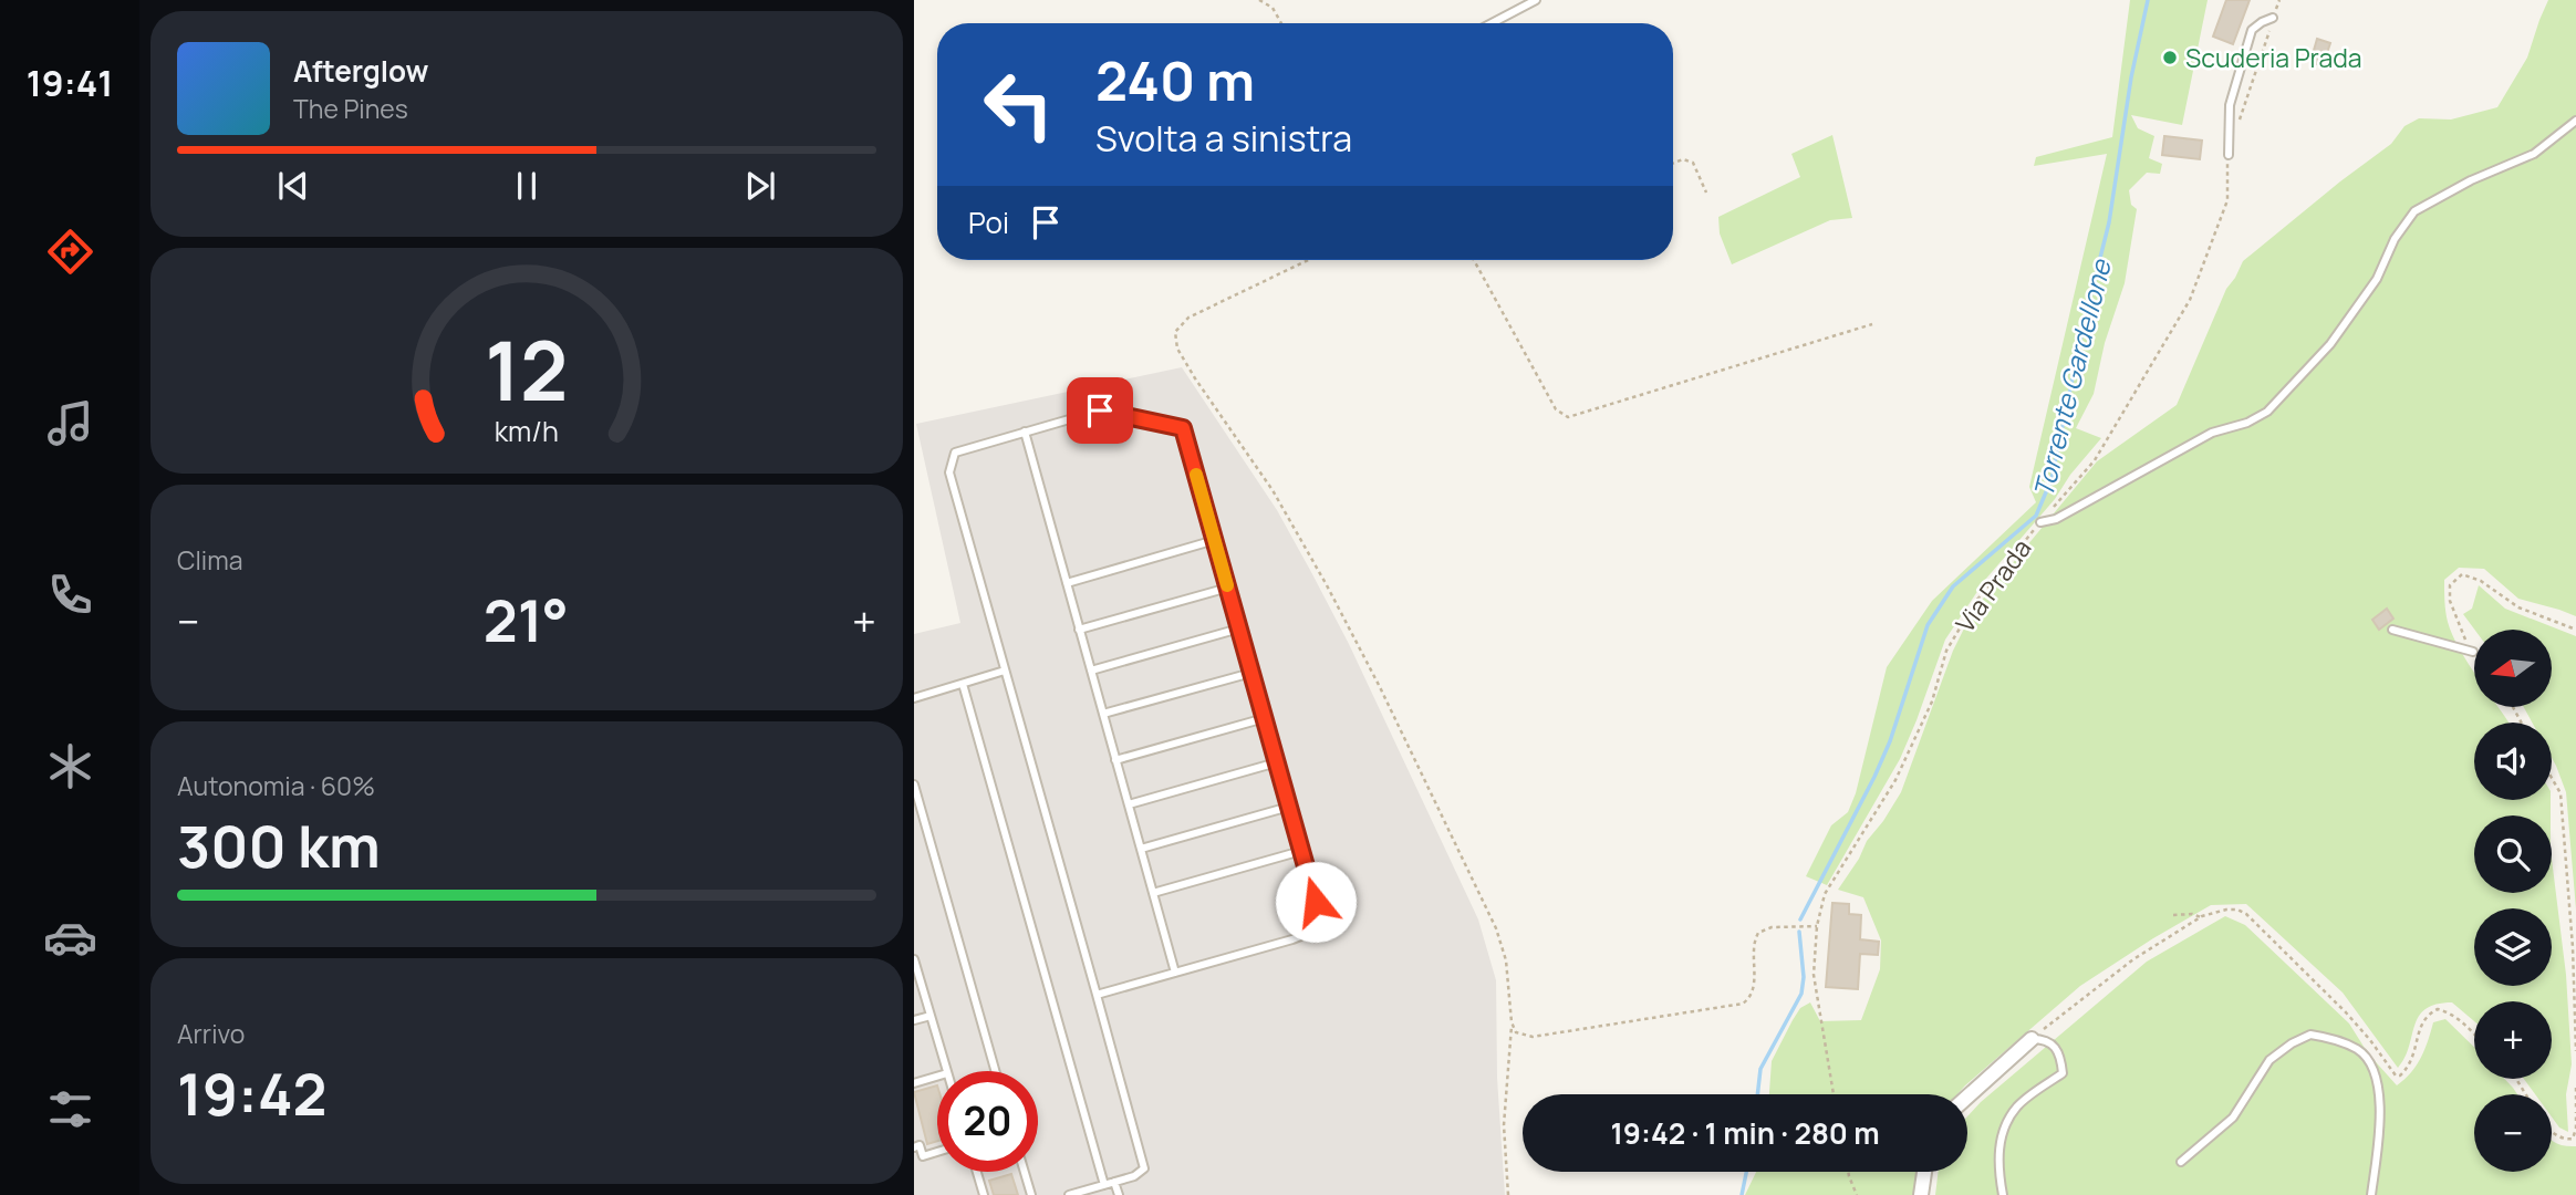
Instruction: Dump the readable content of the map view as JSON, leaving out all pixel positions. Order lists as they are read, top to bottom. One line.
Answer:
{"streets":{"path":["Via Prada"]},"water":["Torrente Gardellone"],"places":["Scuderia Prada"],"north":"left","page":{"tabs":"19:41","turn":["240 m","Svolta a sinistra"],"song":["Afterglow","The Pines"],"then":"Poi","tile":["Clima",["Autonomia · 60%","300 km"],["Arrivo","19:42"]],"heat":["−","21°","+"],"map_buttons":["+","−"],"limit":"20","trip":"19:42 · 1 min · 280 m","gauge":["12","km/h"]}}
